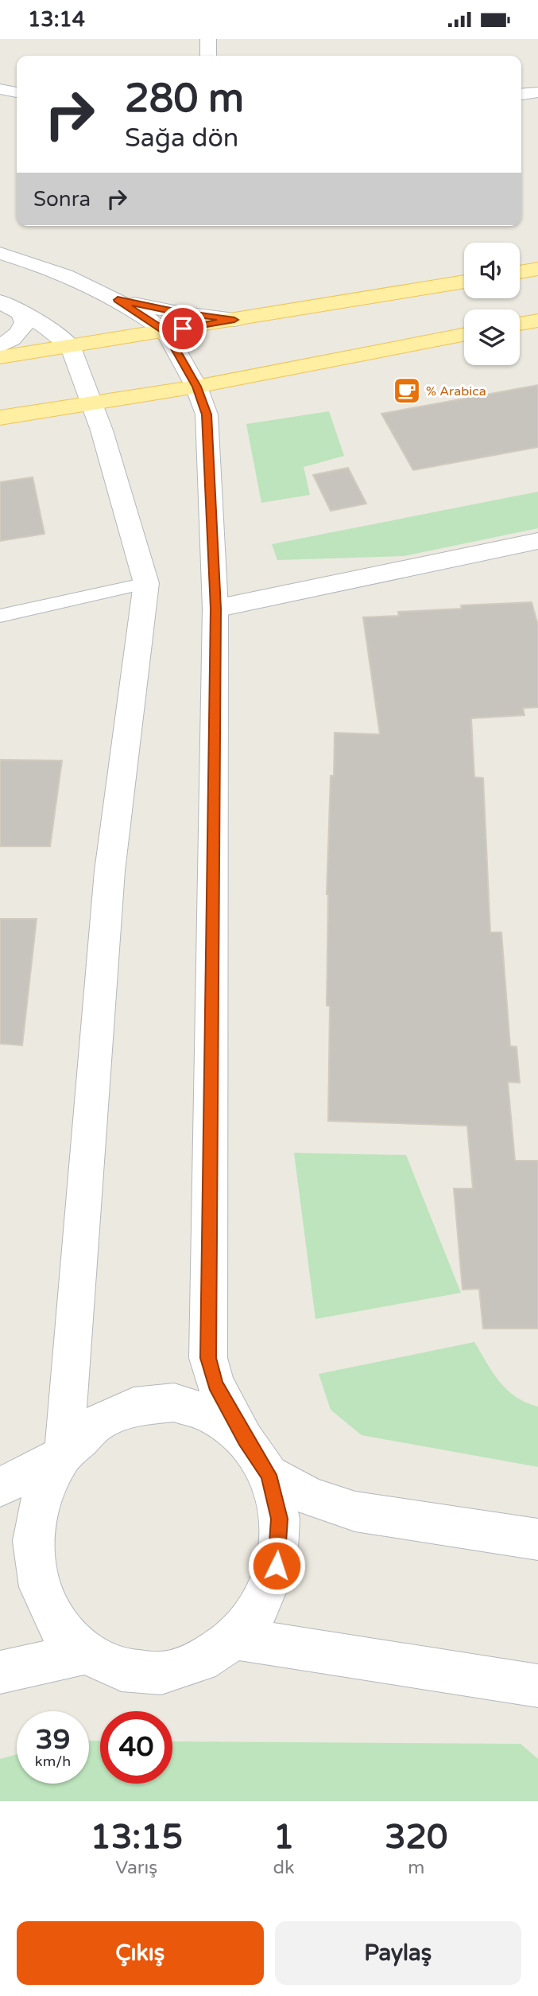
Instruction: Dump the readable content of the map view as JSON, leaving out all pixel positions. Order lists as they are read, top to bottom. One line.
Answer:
{"places":{"cafe":["% Arabica"]},"page":{"status":"13:14","turn":["280 m","Sağa dön"],"then":"Sonra","speed":"39 km/h","limit":"40","eta":["13:15","Varış","1","dk","320","m"],"buttons":["Çıkış","Paylaş"]}}
